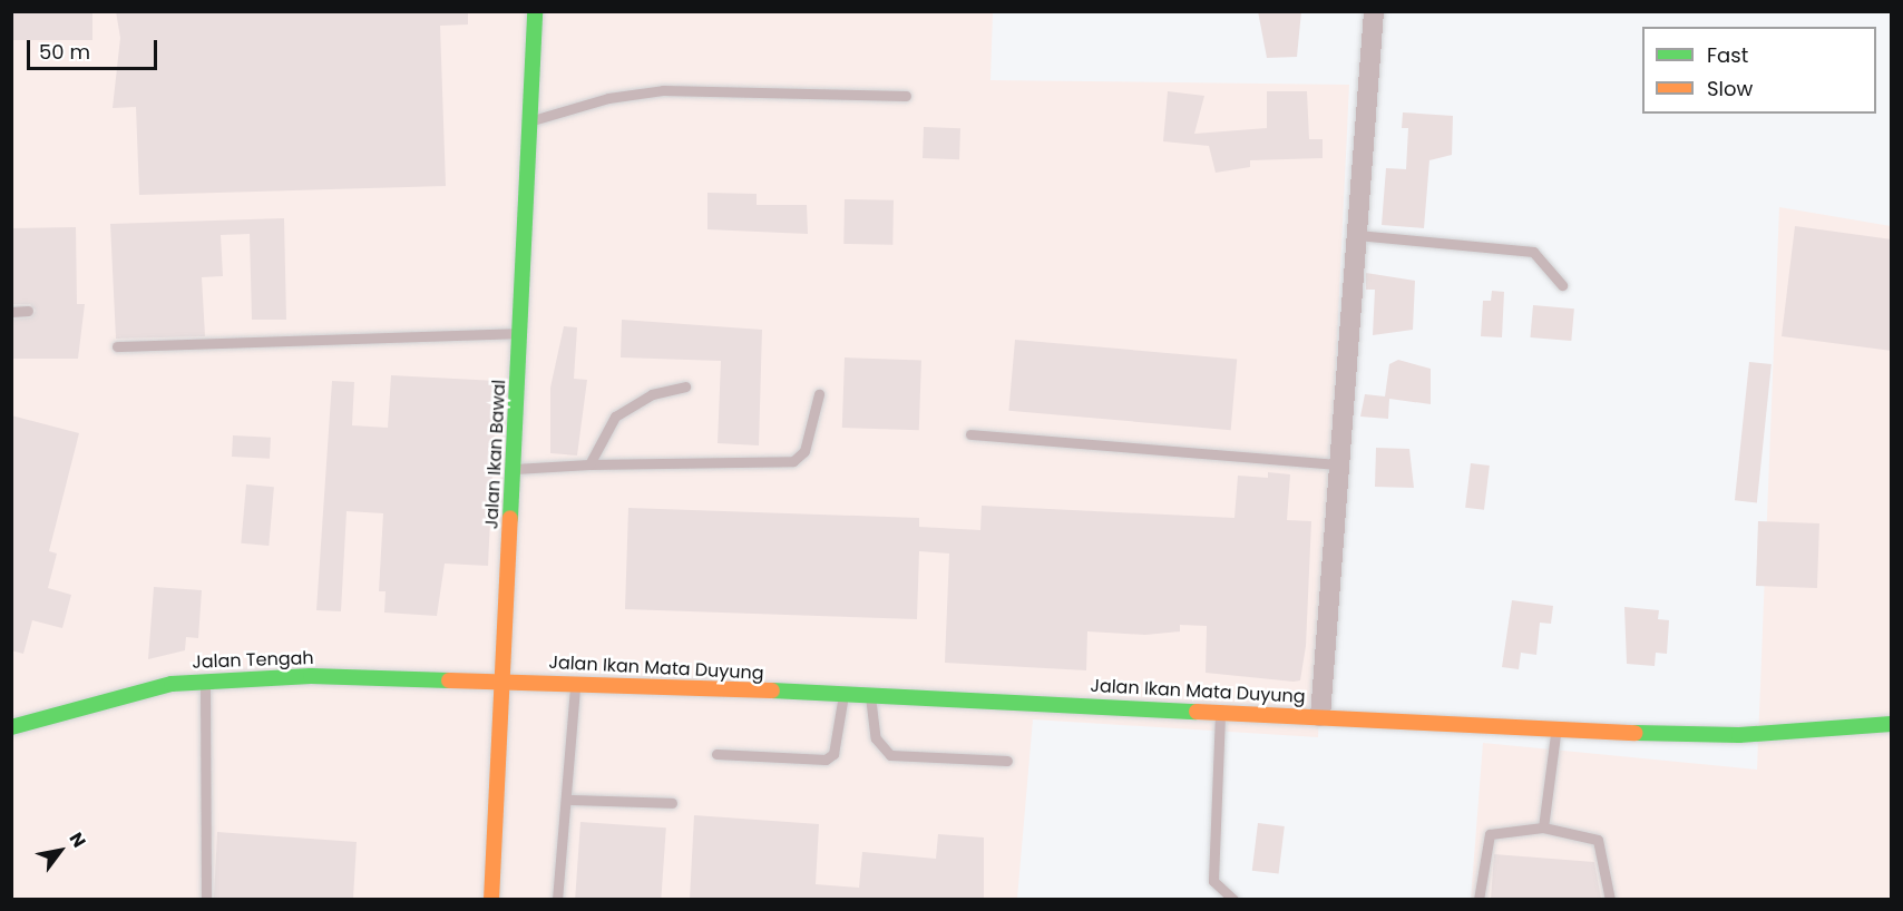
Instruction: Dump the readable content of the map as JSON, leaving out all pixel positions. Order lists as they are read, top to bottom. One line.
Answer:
{"streets":{"street":["Jalan Ikan Bawal","Jalan Tengah","Jalan Ikan Mata Duyung"]},"crossings":[["Jalan Ikan Bawal","Jalan Tengah"],["Jalan Ikan Bawal","Jalan Ikan Mata Duyung"],["Jalan Tengah","Jalan Ikan Mata Duyung"]],"legend":["Fast","Slow"],"scale_bar":"50 m","north":"top right"}
